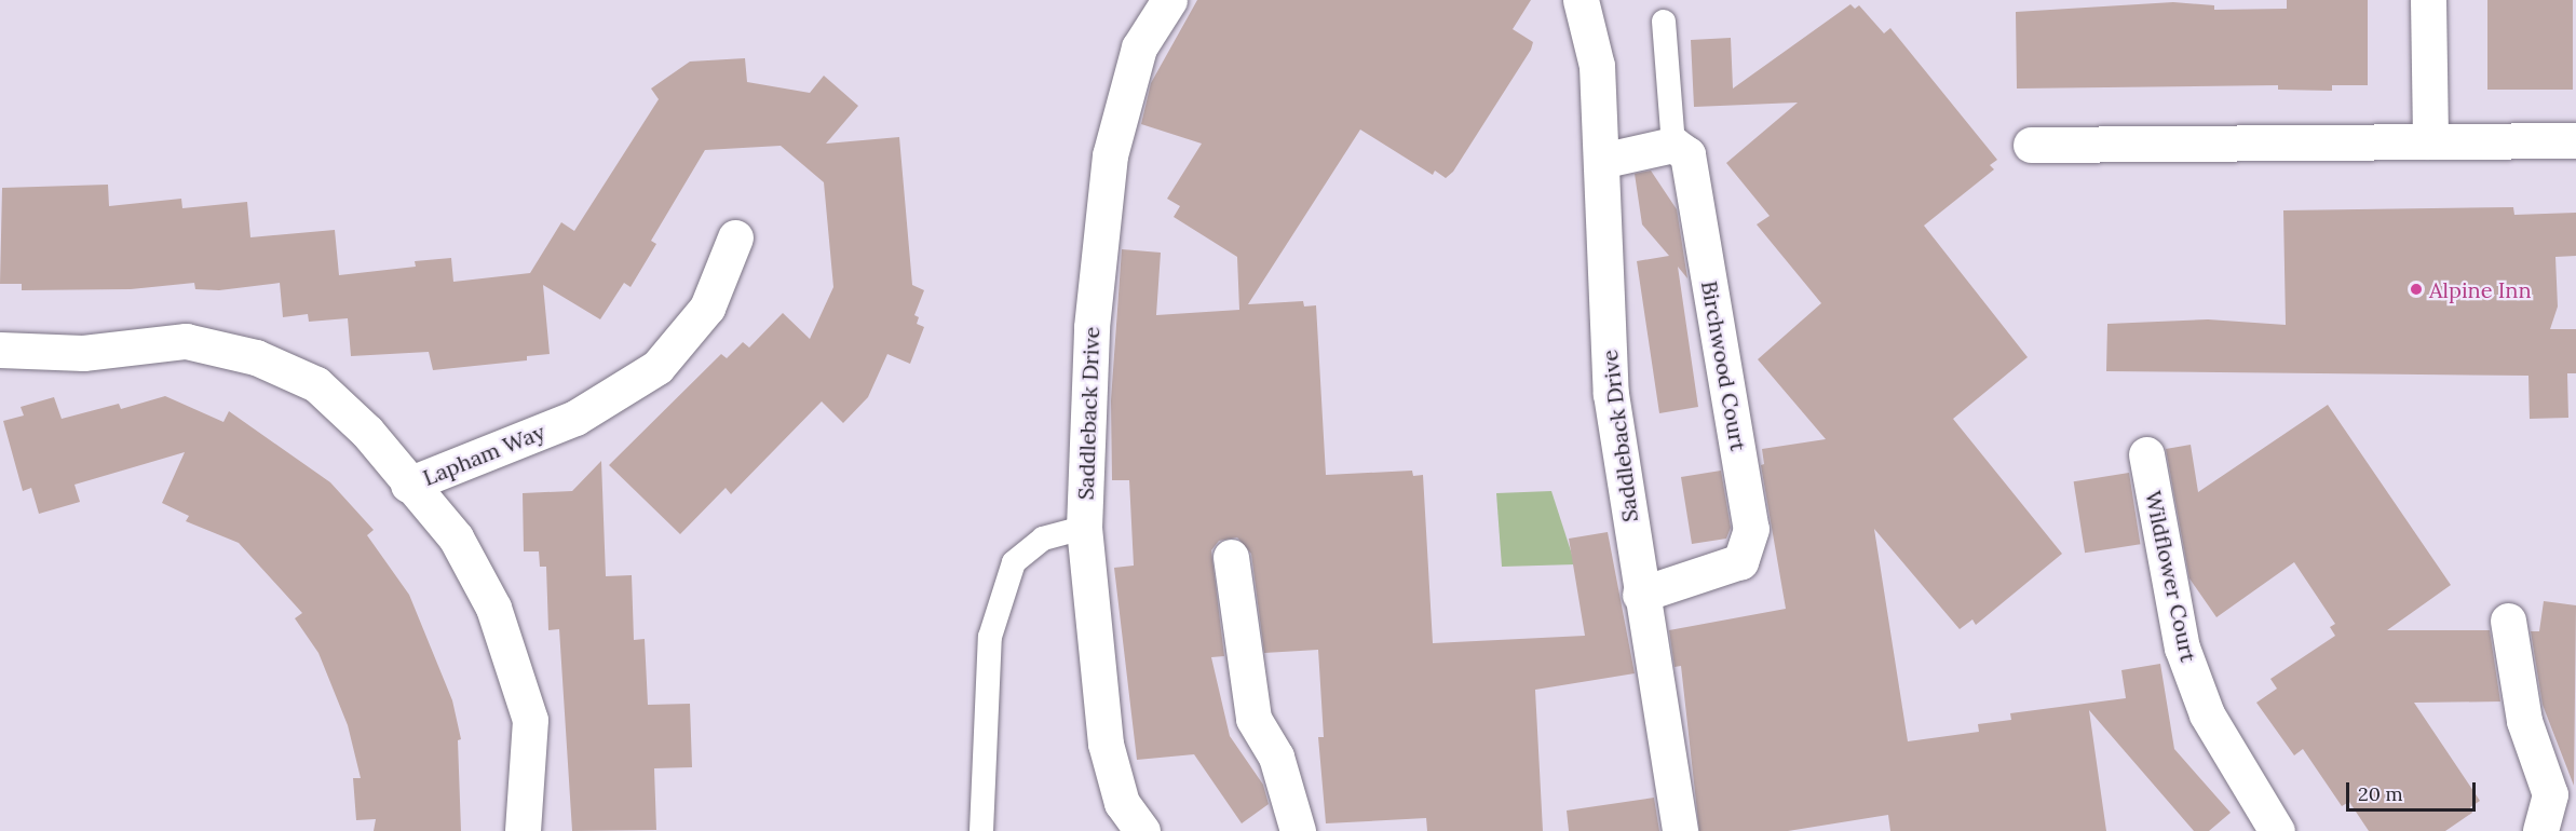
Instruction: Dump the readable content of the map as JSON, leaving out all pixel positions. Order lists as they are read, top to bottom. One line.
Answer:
{"streets":{"street":["Birchwood Court","Saddleback Drive","Lapham Way","Wildflower Court"]},"crossings":[["Birchwood Court","Saddleback Drive"]],"places":["Alpine Inn"],"scale_bar":"20 m"}
